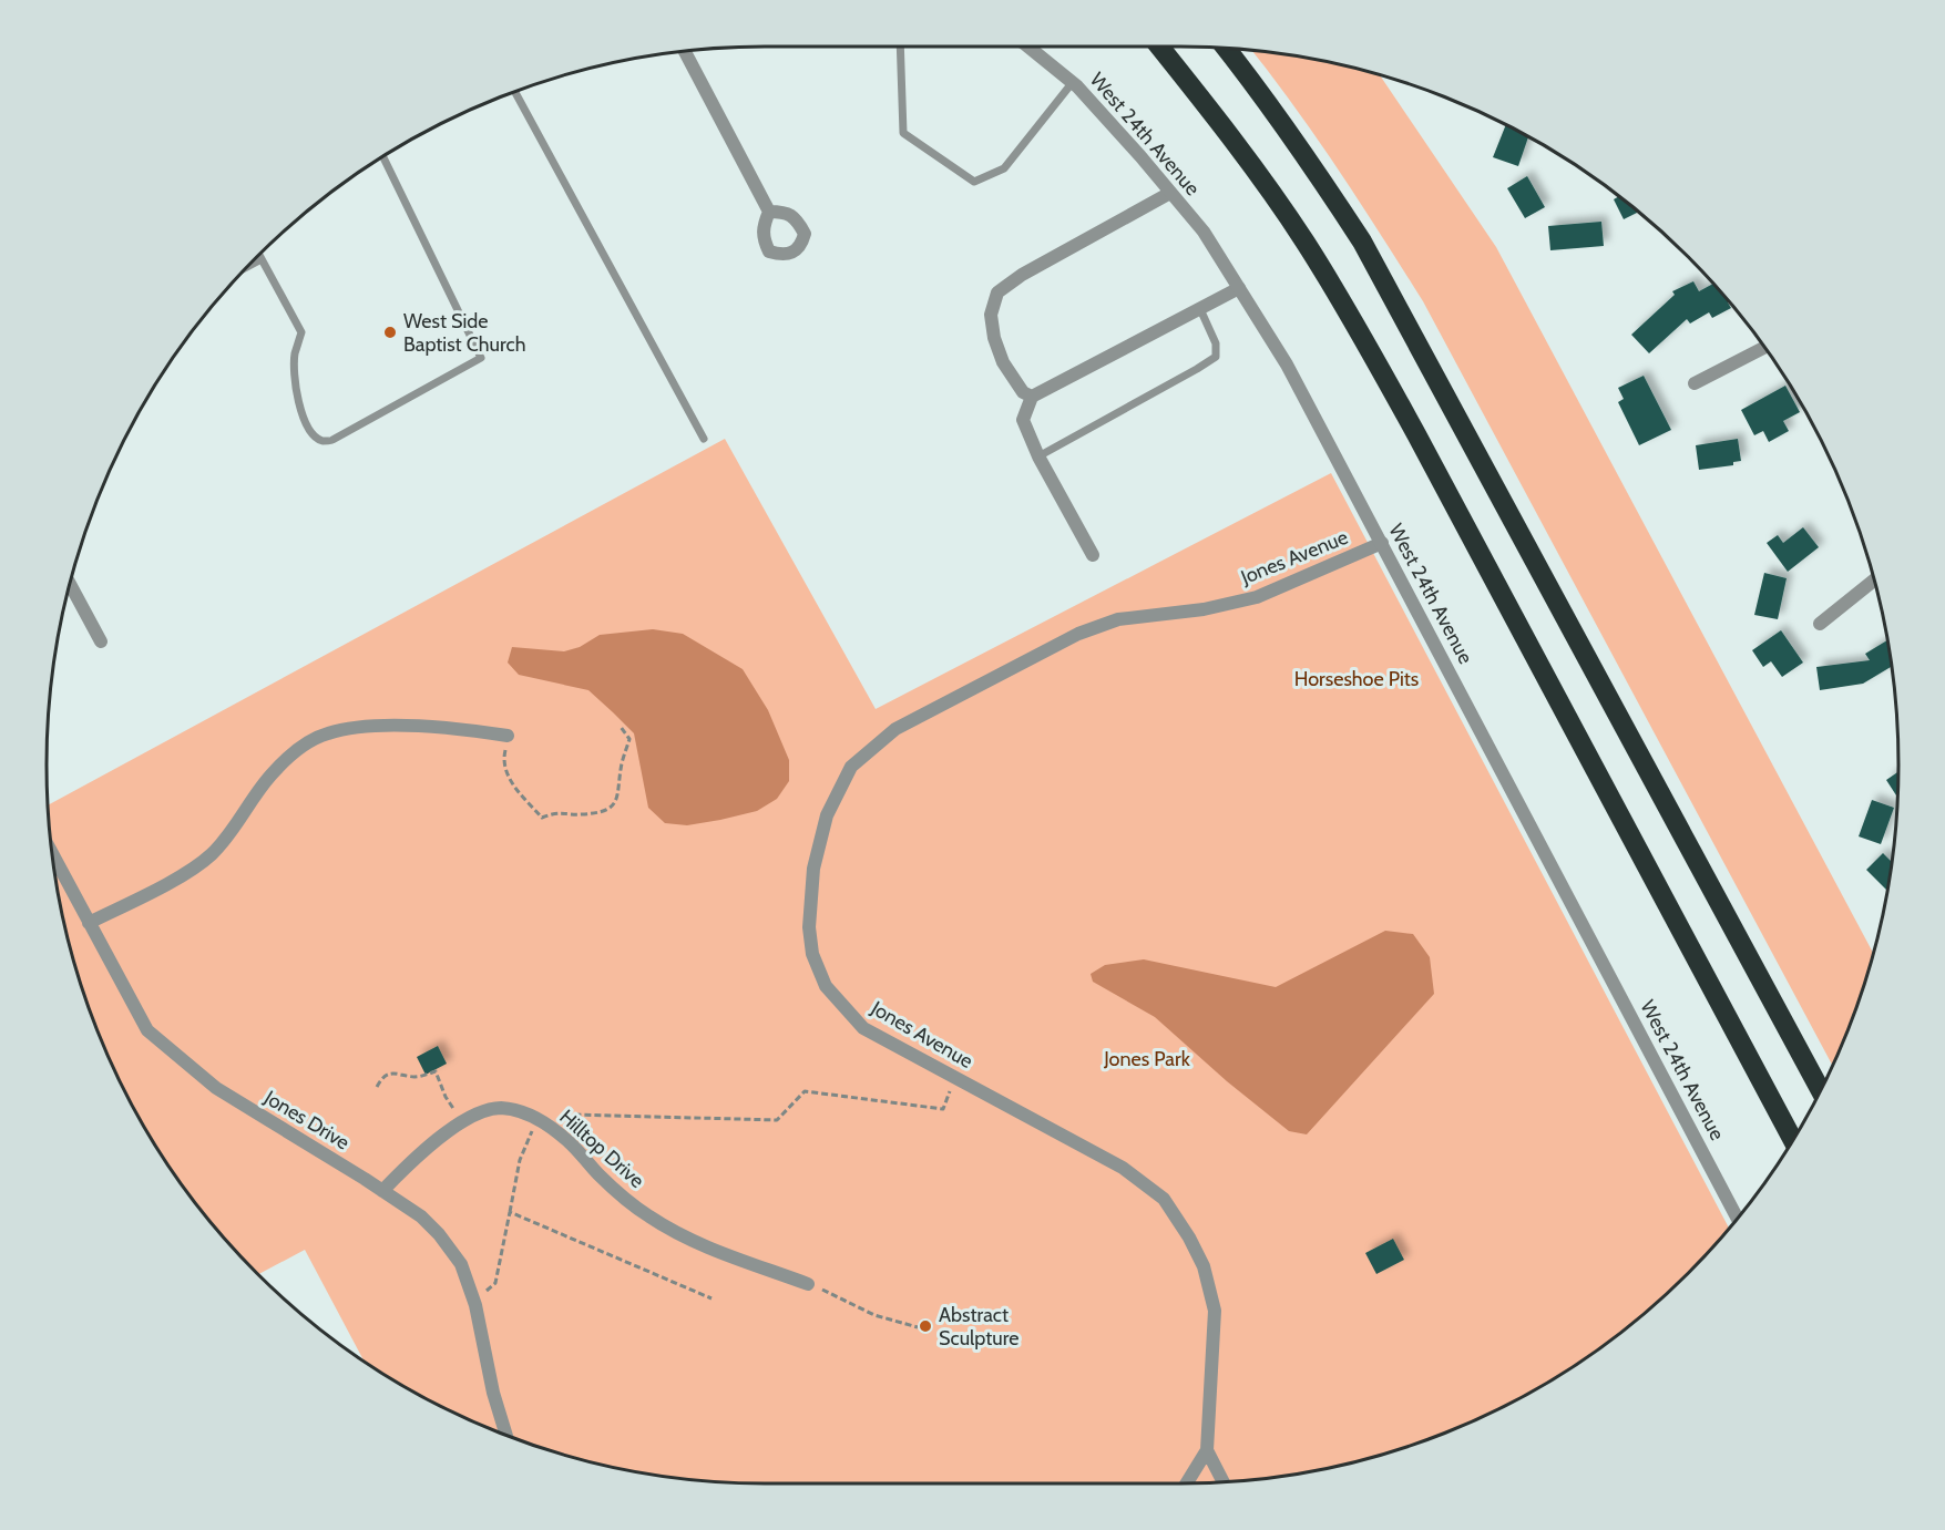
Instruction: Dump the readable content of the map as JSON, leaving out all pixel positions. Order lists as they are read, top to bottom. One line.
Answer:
{"streets":{"street":["West 24th Avenue","Jones Avenue","Jones Drive","Hilltop Drive"]},"crossings":[["West 24th Avenue","Jones Avenue"],["Jones Drive","Hilltop Drive"]],"parks":["Horseshoe Pits","Jones Park"],"places":["West Side Baptist Church","Abstract Sculpture"]}
